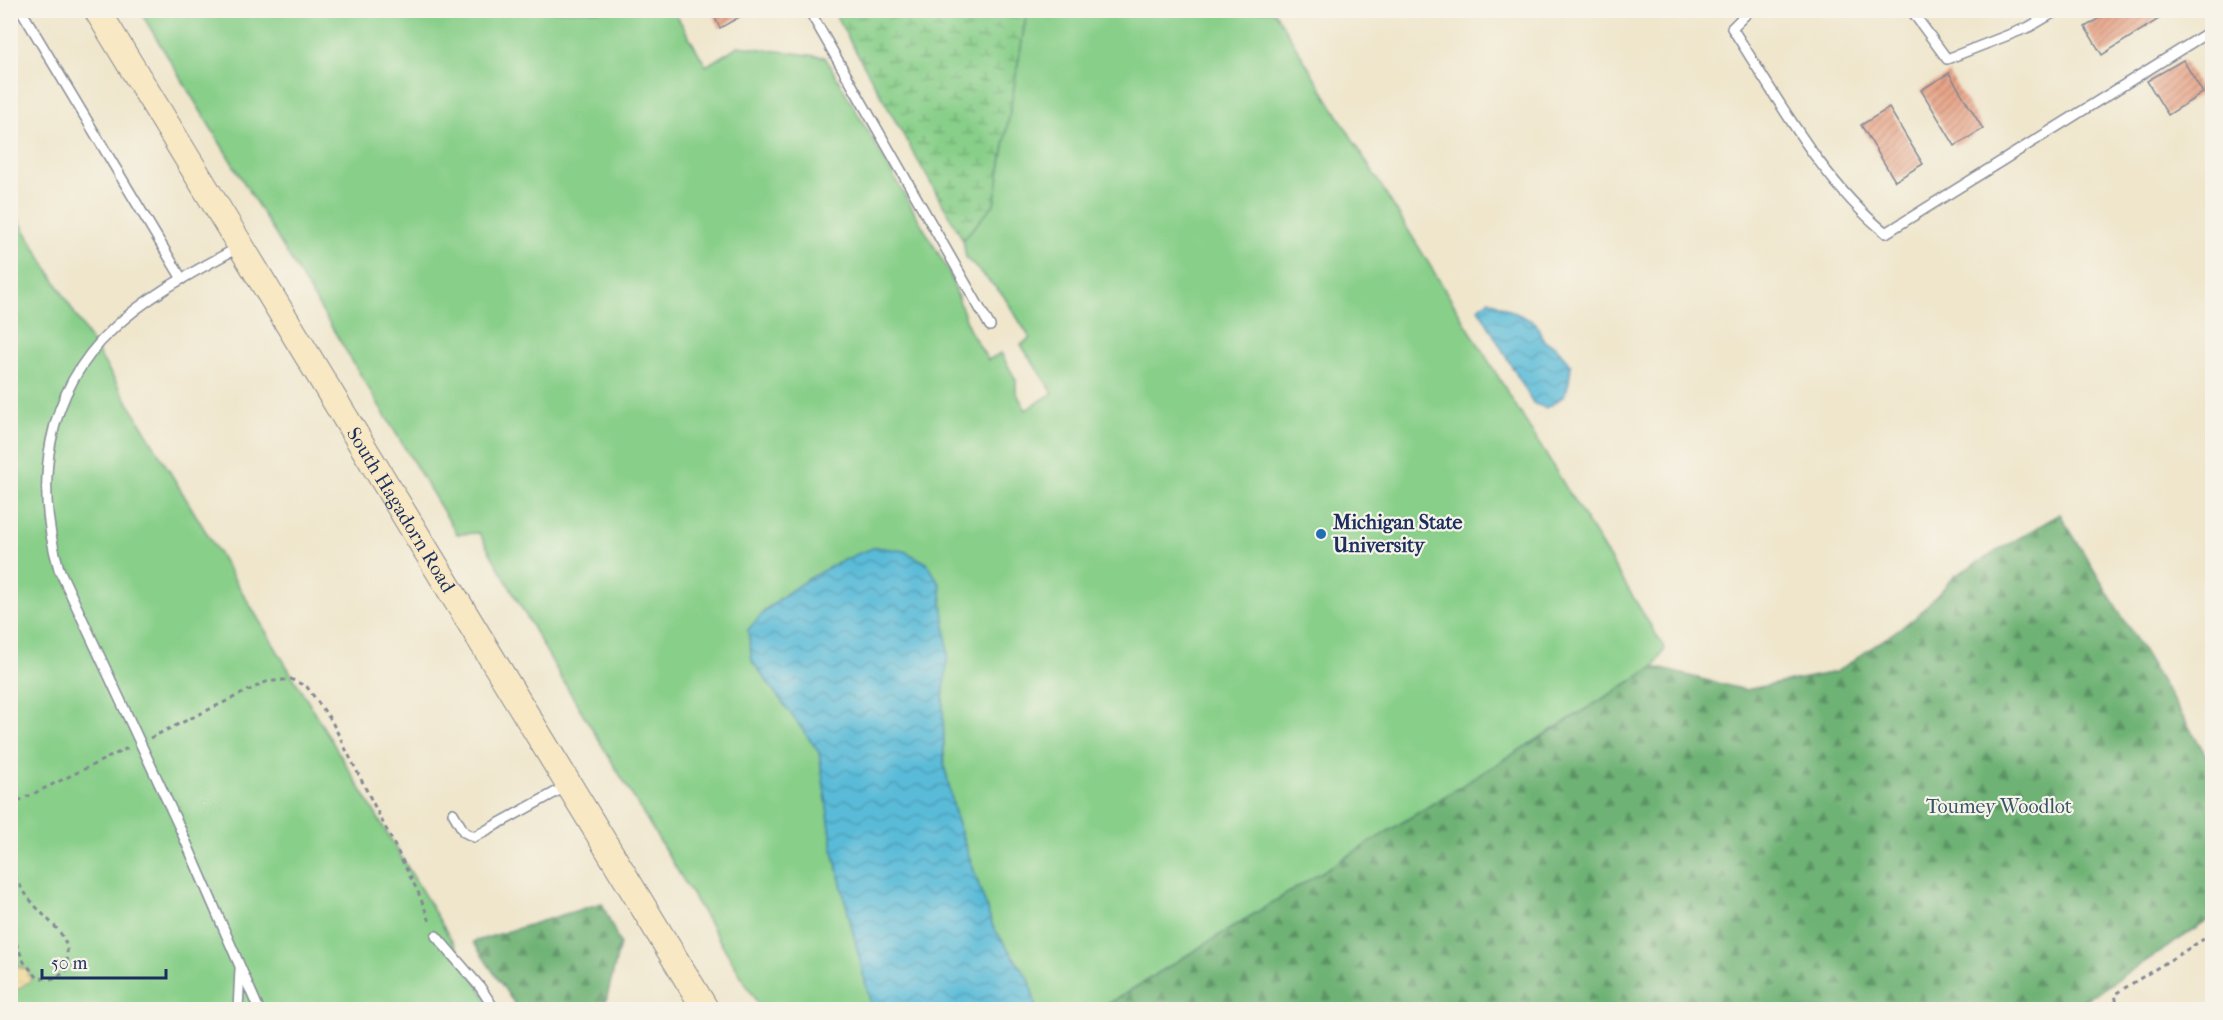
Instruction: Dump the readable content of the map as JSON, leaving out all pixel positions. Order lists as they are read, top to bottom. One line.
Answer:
{"streets":{"street":["South Hagadorn Road"]},"parks":["Toumey Woodlot"],"places":["Michigan State University"],"scale_bar":"50 m"}
